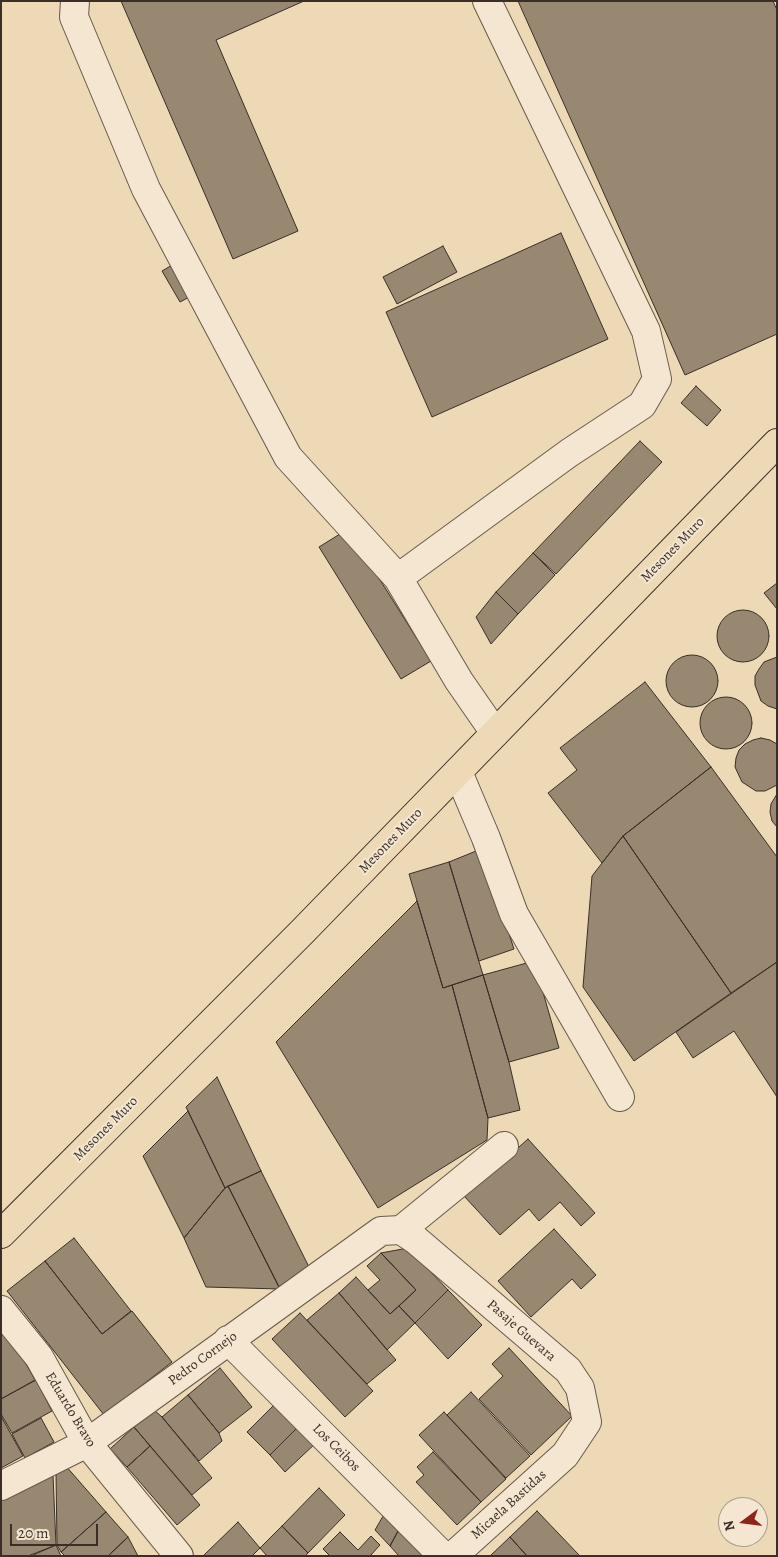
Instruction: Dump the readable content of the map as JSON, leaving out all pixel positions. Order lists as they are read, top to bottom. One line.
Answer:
{"streets":{"highway":["Mesones Muro"],"street":["Pasaje Guevara","Pedro Cornejo","Eduardo Bravo","Los Ceibos","Micaela Bastidas"]},"crossings":[["Pasaje Guevara","Pedro Cornejo"],["Pasaje Guevara","Micaela Bastidas"],["Pedro Cornejo","Eduardo Bravo"],["Pedro Cornejo","Los Ceibos"]],"scale_bar":"20 m","north":"left"}
